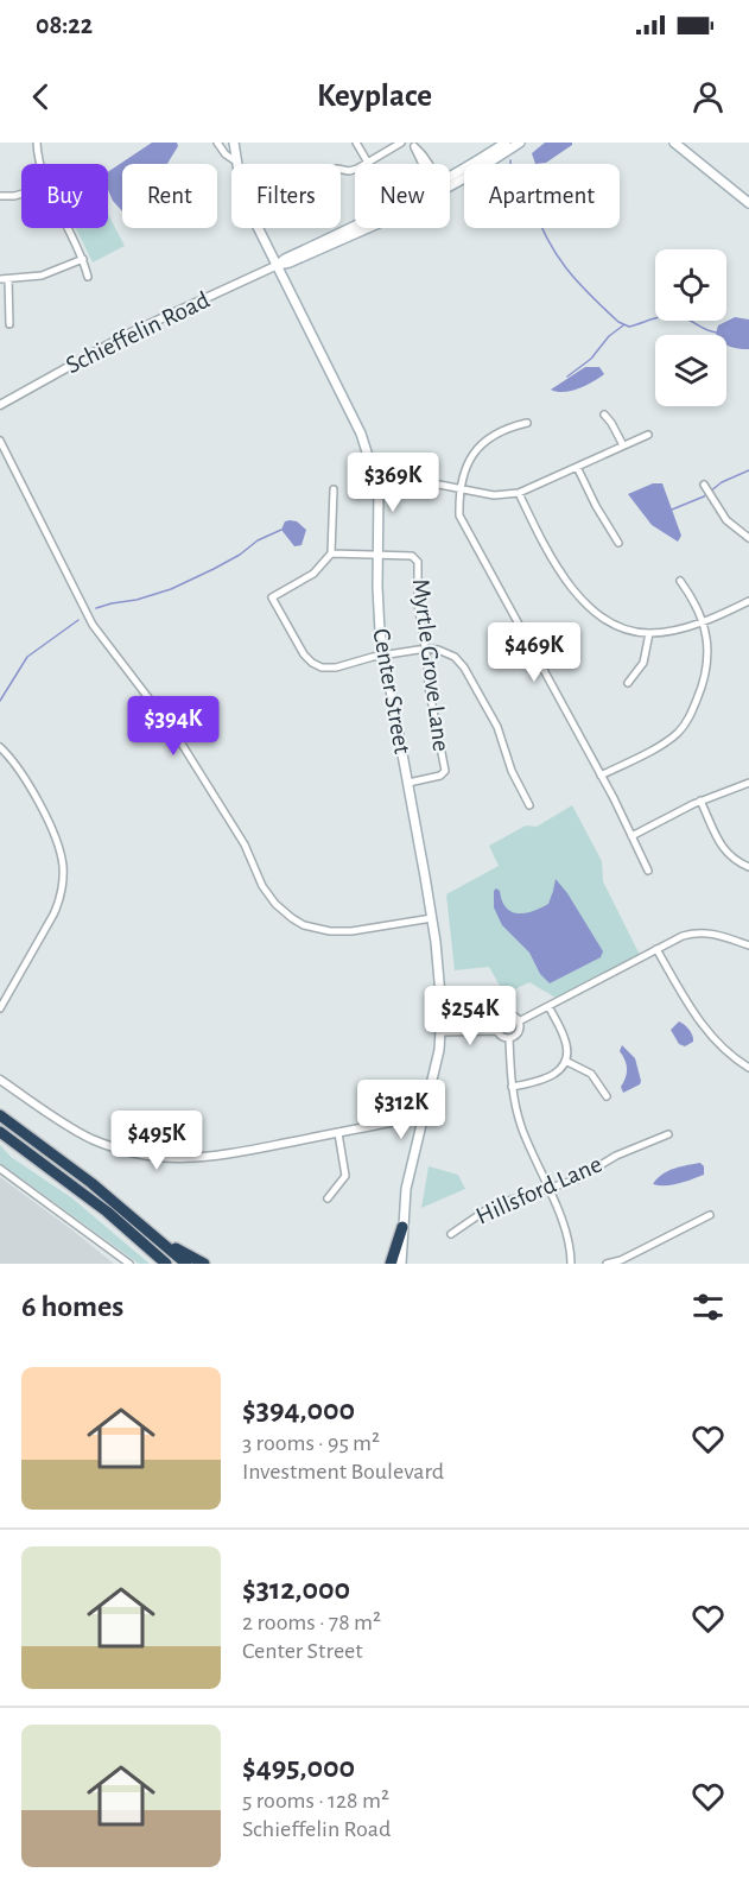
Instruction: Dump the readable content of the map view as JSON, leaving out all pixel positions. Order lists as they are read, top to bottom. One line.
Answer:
{"streets":{"main road":["Center Street"],"street":["Schieffelin Road","Myrtle Grove Lane","Hillsford Lane"]},"crossings":[["Schieffelin Road","Center Street"],["Myrtle Grove Lane","Center Street"]],"page":{"status":"08:22","header":"Keyplace","chip":["Buy","Rent","Filters","New","Apartment"],"price":["$369K","$469K","$394K","$254K","$312K","$495K"],"heading":"6 homes","list":[{"name":"$394,000","note":"3 rooms · 95 m² · Investment Boulevard"},{"name":"$312,000","note":"2 rooms · 78 m² · Center Street"},{"name":"$495,000","note":"5 rooms · 128 m² · Schieffelin Road"}]}}
